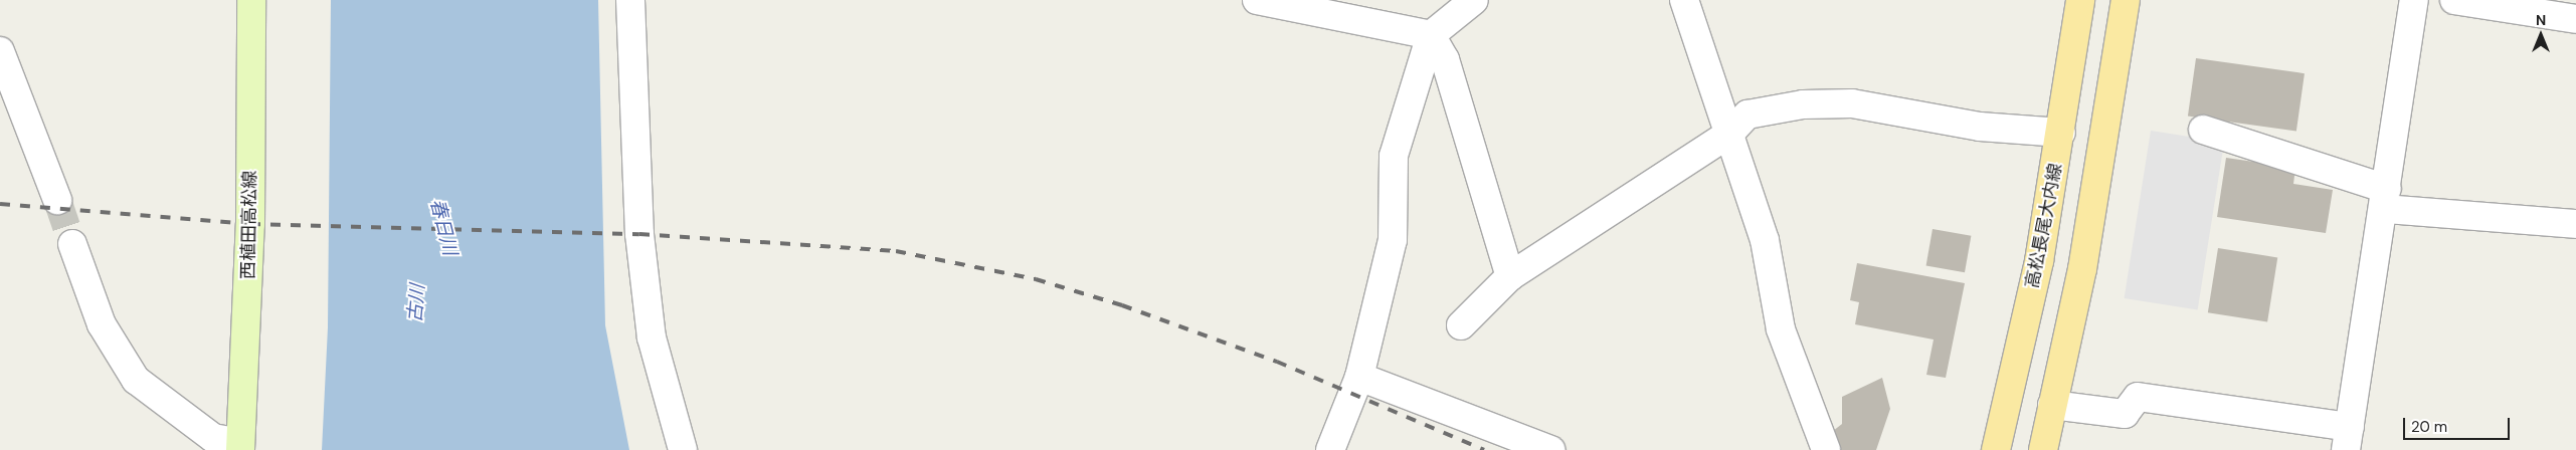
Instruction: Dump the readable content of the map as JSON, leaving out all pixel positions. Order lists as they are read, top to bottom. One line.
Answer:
{"streets":{"main road":["西植田高松線","高松長尾大内線"]},"water":["春日川","古川"],"scale_bar":"20 m","north":"top"}
